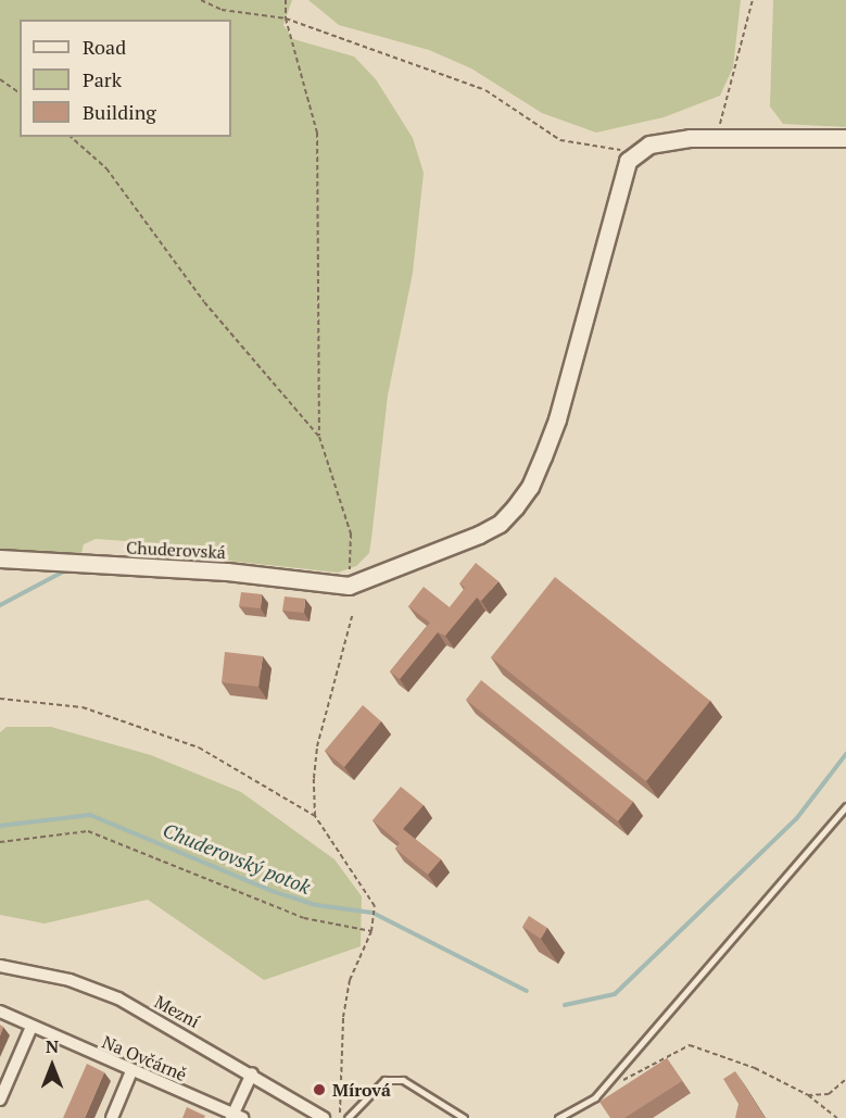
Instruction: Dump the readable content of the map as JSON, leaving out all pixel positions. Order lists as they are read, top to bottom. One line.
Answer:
{"streets":{"street":["Chuderovská","Mezní","Na Ovčárně"]},"water":["Chuderovský potok"],"places":["Mírová"],"legend":["Road","Park","Building"],"north":"top"}
